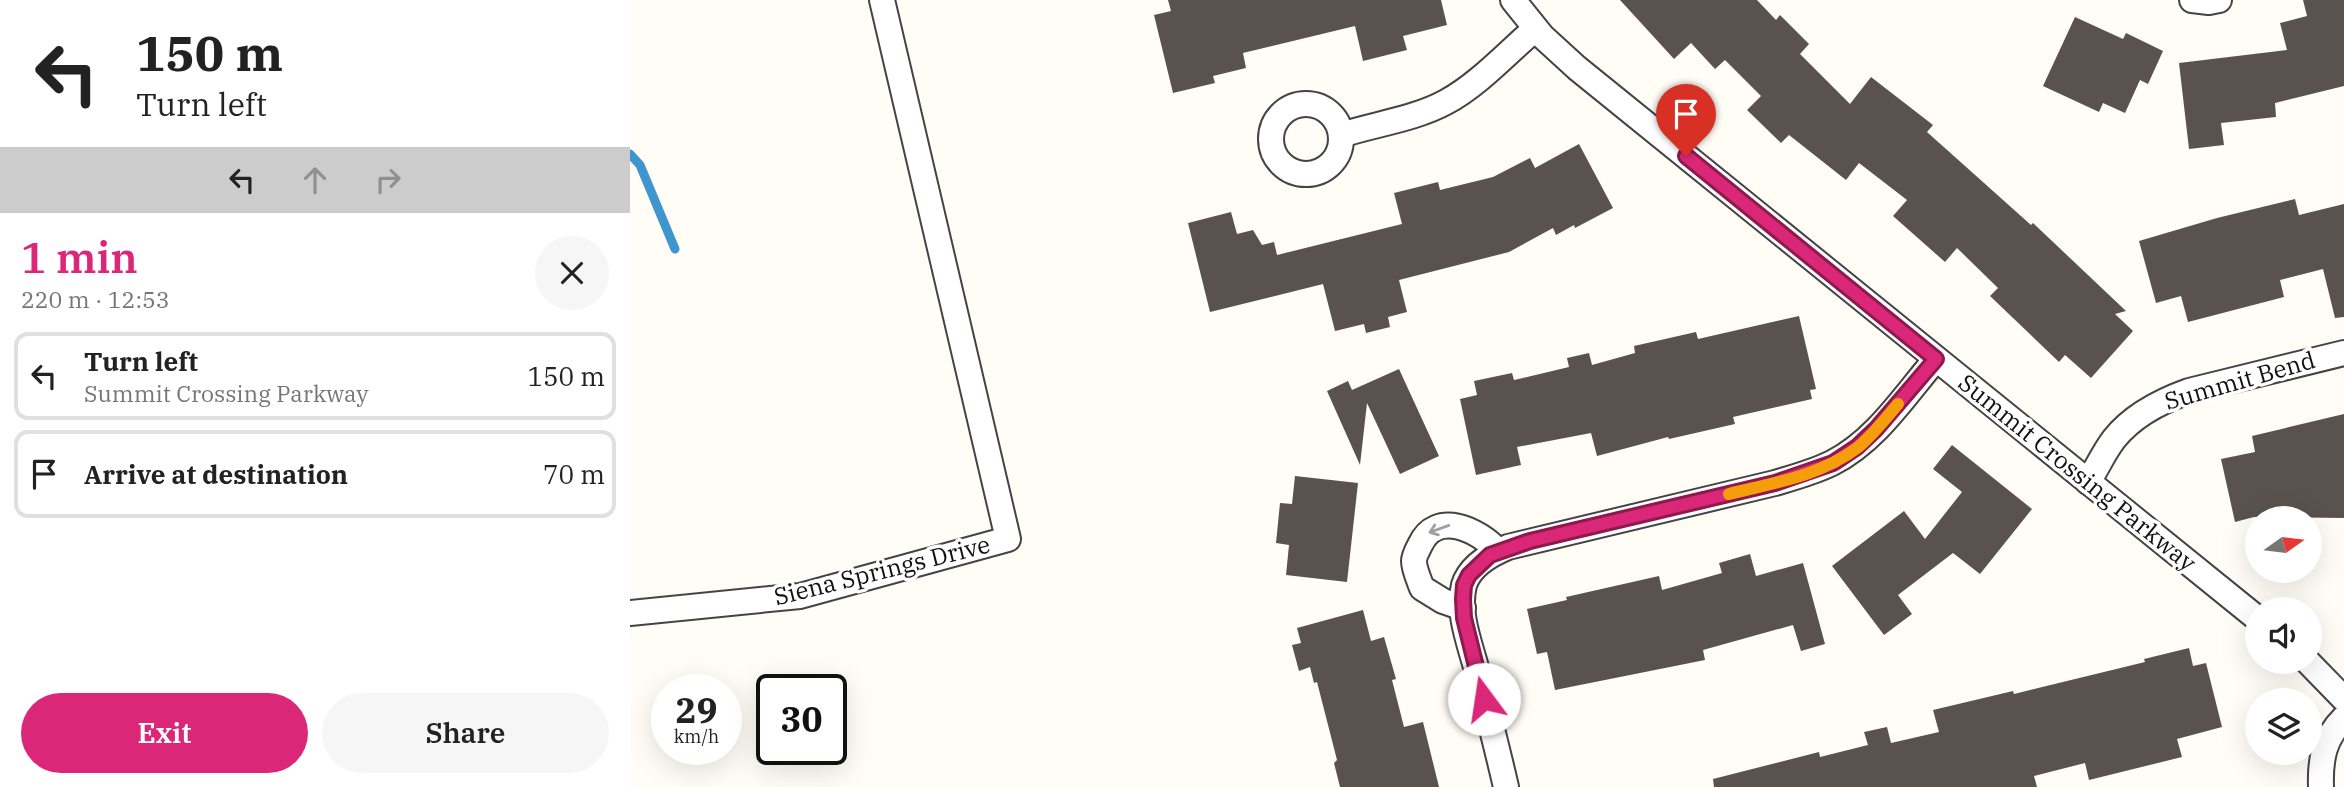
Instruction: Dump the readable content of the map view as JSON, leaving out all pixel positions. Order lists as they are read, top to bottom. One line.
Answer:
{"streets":{"street":["Summit Bend","Summit Crossing Parkway","Siena Springs Drive"]},"crossings":[["Summit Bend","Summit Crossing Parkway"]],"north":"right","page":{"turn":["150 m","Turn left"],"heading":["1 min","220 m · 12:53"],"list":[{"name":"Turn left","note":"Summit Crossing Parkway","value":"150 m"},{"name":"Arrive at destination","value":"70 m"}],"speed":"29 km/h","limit":"30","buttons":["Exit","Share"]}}
